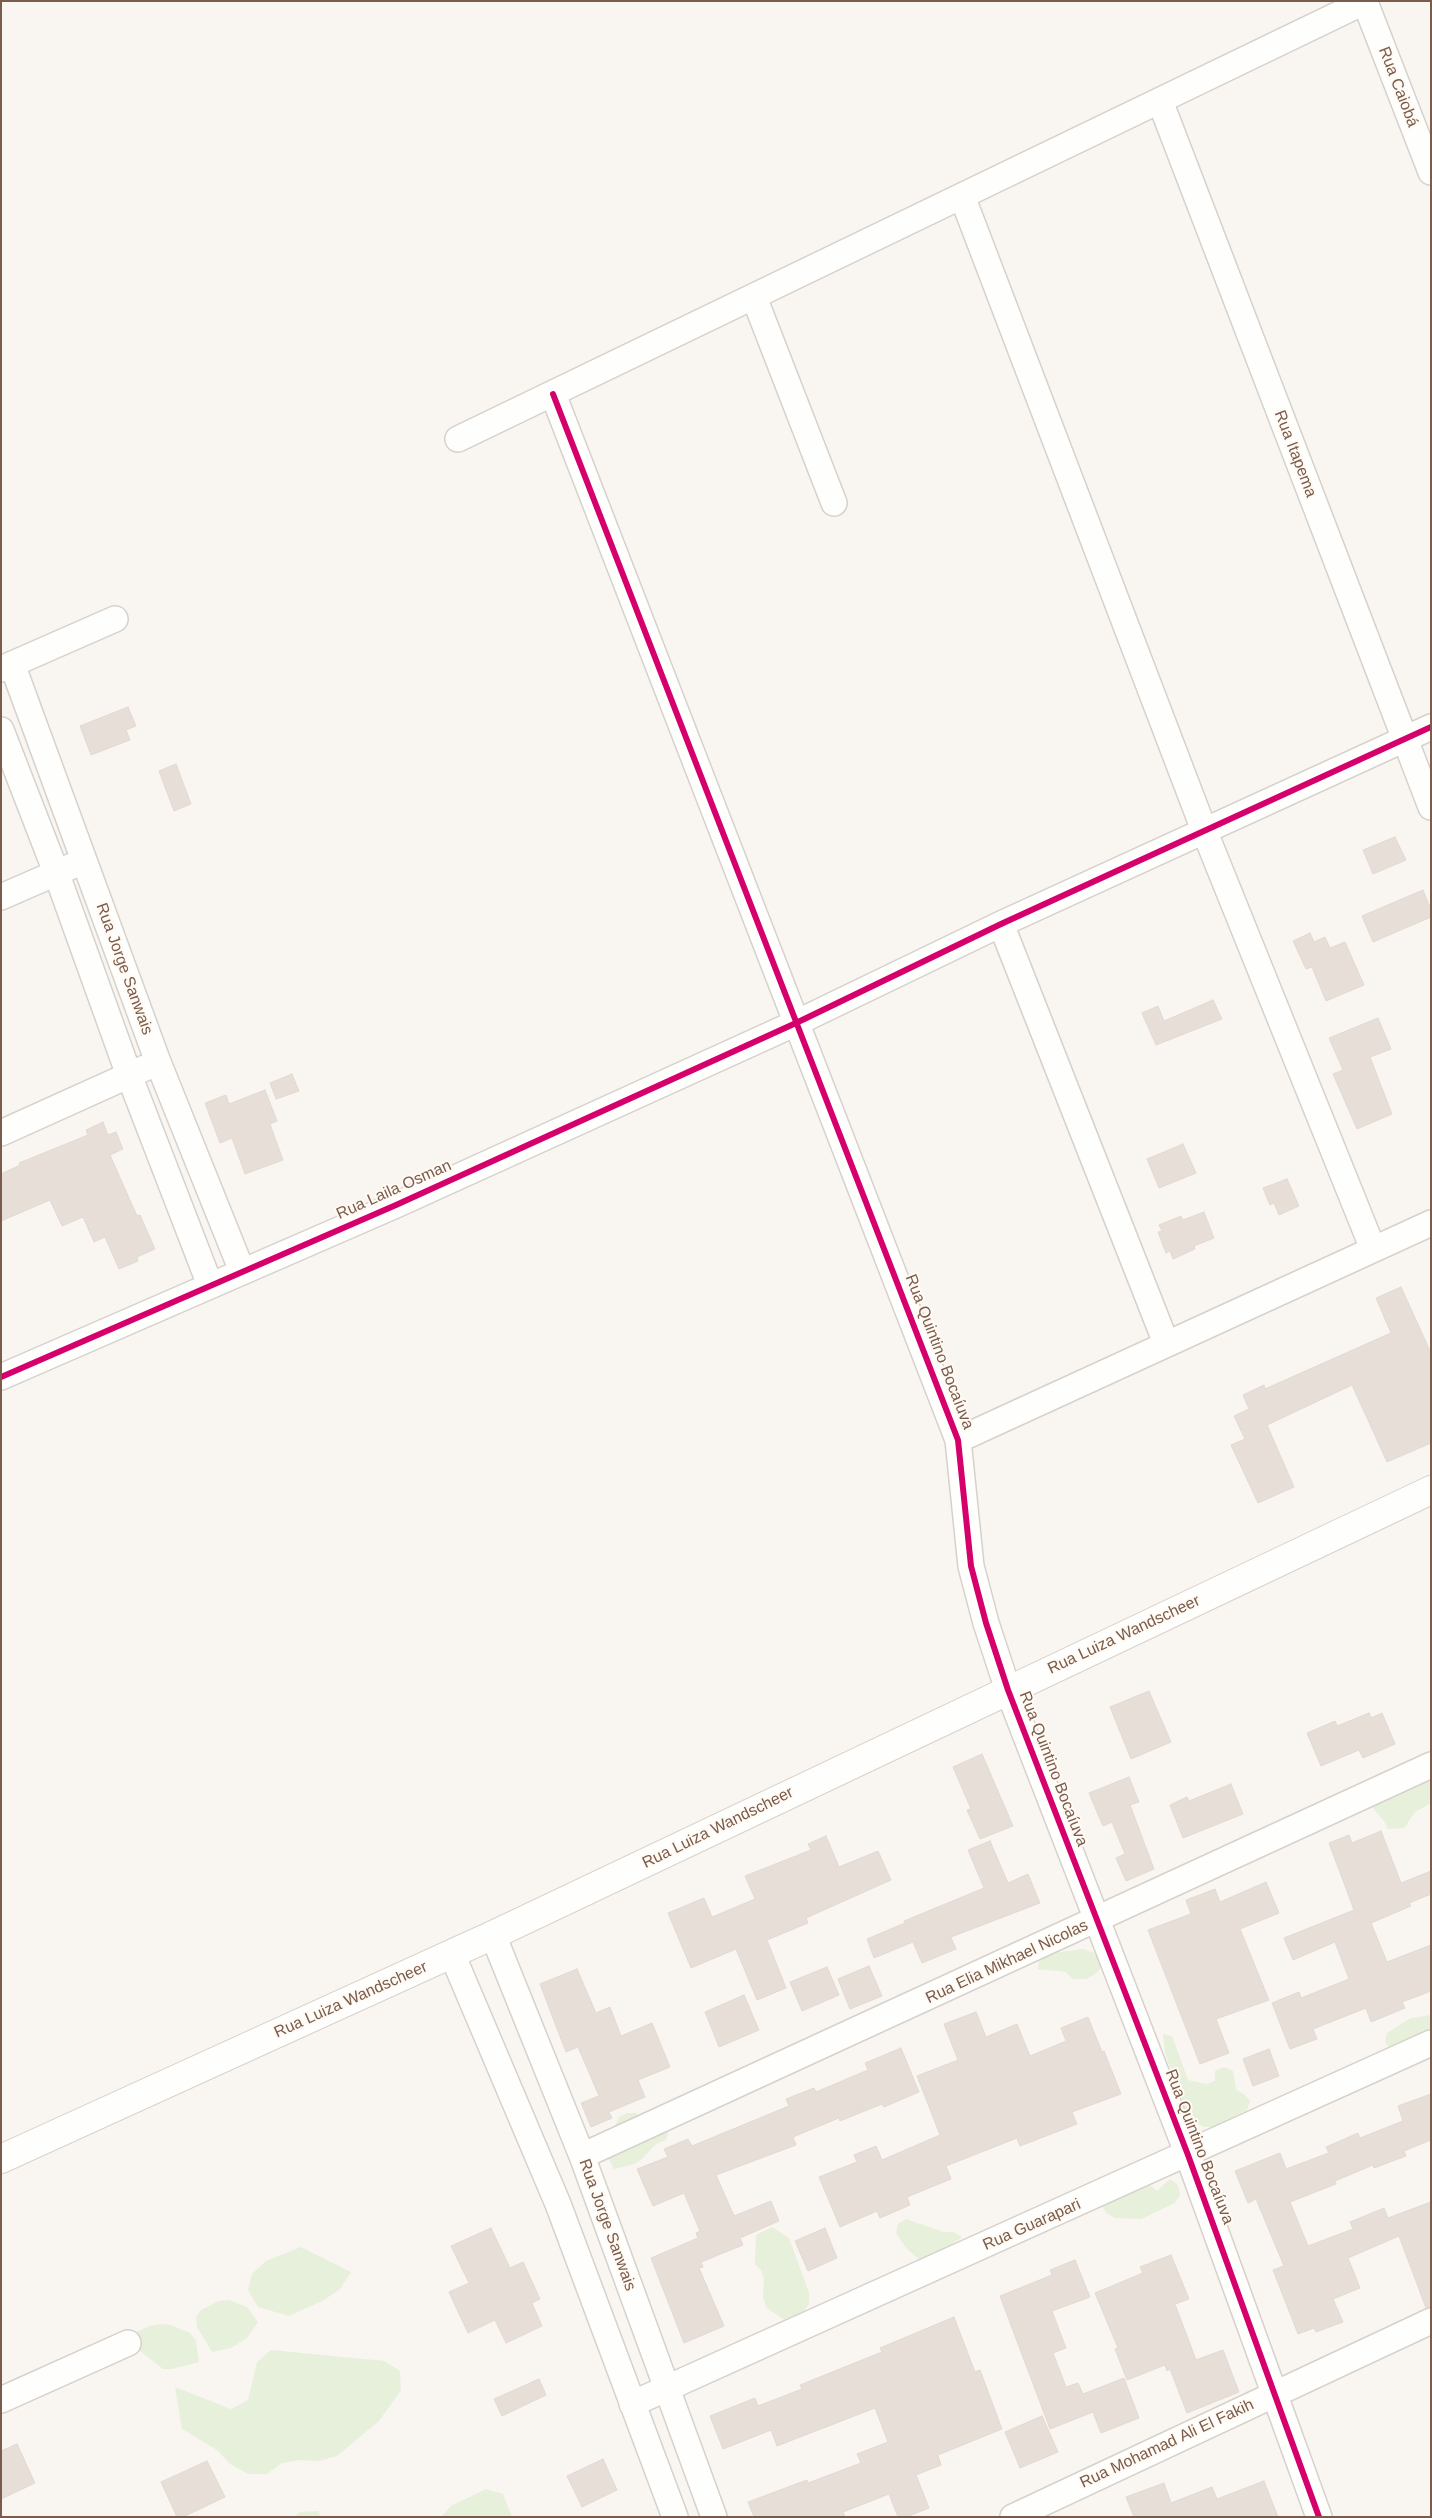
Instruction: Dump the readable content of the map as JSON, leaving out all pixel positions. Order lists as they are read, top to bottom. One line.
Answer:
{"streets":{"main road":["Rua Luiza Wandscheer"],"street":["Rua Caiobá","Rua Itapema","Rua Jorge Sanwais","Rua Laila Osman","Rua Quintino Bocaíuva","Rua Elia Mikhael Nicolas","Rua Guarapari","Rua Mohamad Ali El Fakih"]},"crossings":[["Rua Itapema","Rua Laila Osman"],["Rua Jorge Sanwais","Rua Laila Osman"],["Rua Jorge Sanwais","Rua Luiza Wandscheer"],["Rua Jorge Sanwais","Rua Elia Mikhael Nicolas"],["Rua Jorge Sanwais","Rua Guarapari"],["Rua Laila Osman","Rua Quintino Bocaíuva"],["Rua Quintino Bocaíuva","Rua Luiza Wandscheer"],["Rua Quintino Bocaíuva","Rua Elia Mikhael Nicolas"],["Rua Quintino Bocaíuva","Rua Guarapari"],["Rua Quintino Bocaíuva","Rua Mohamad Ali El Fakih"]]}
